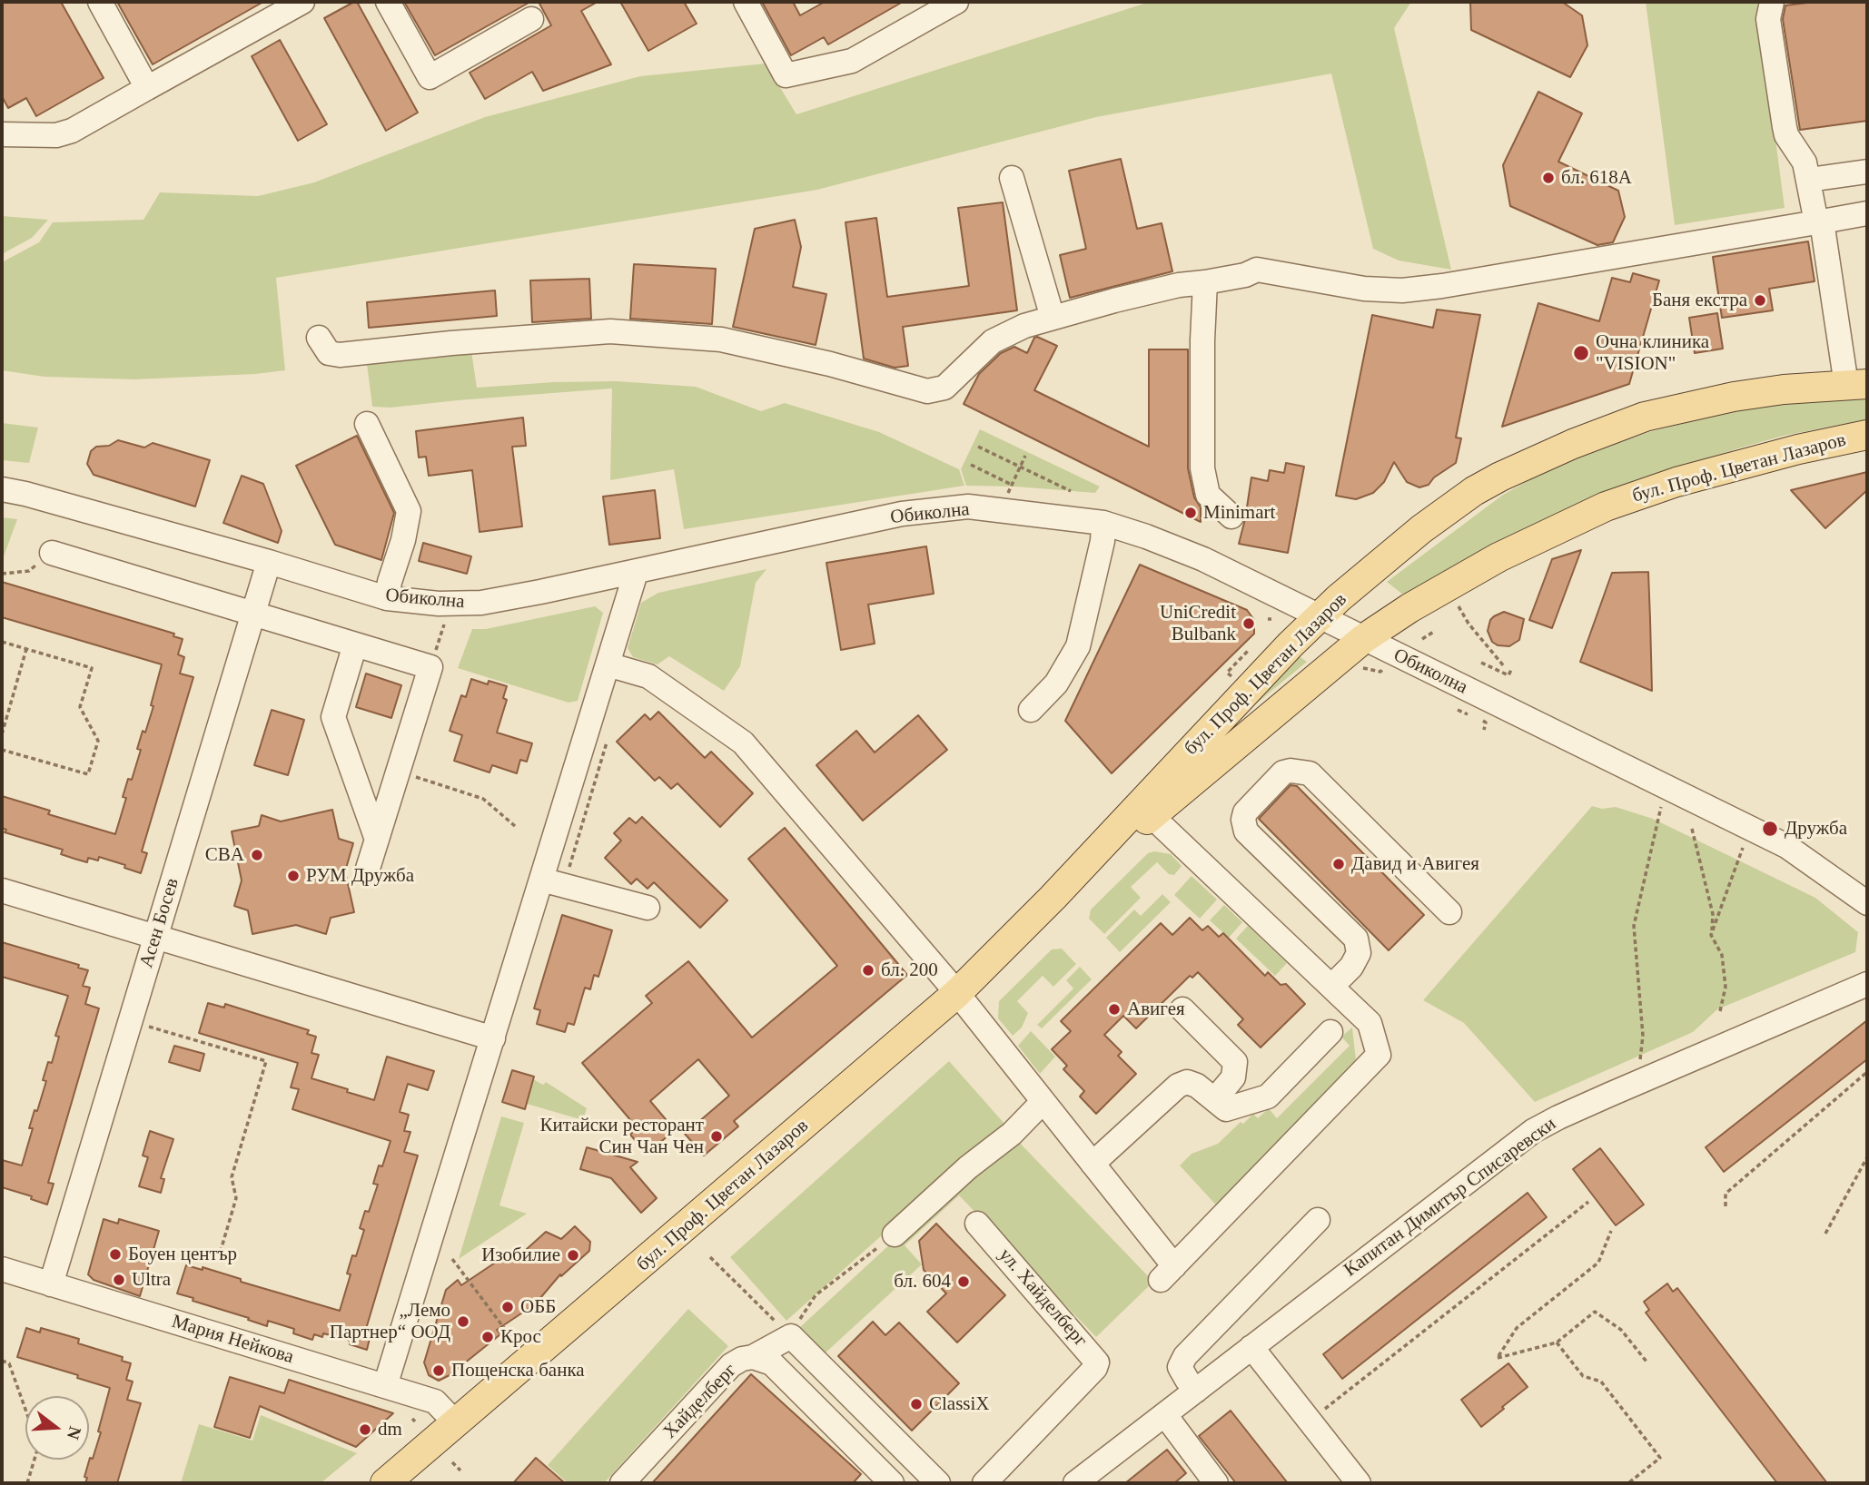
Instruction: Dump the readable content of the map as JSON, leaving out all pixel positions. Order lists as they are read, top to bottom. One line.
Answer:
{"streets":{"main road":["бул. Проф. Цветан Лазаров"],"street":["Обиколна","Асен Босев","Капитан Димитър Списаревски","ул. Хайделберг","Мария Нейкова","Хайделберг"]},"crossings":[["бул. Проф. Цветан Лазаров","Обиколна"],["бул. Проф. Цветан Лазаров","Мария Нейкова"],["Обиколна","Асен Босев"],["Асен Босев","Мария Нейкова"]],"places":["бл. 618А","Баня екстра","Очна клиника \"VISION\"","Minimart","UniCredit Bulbank","Дружба","CBA","Давид и Авигея","РУМ Дружба","бл. 200","Авигея","Китайски ресторант Син Чан Чен","Боуен център","Изобилие","Ultra","бл. 604","ОББ","„Лемо Партнер“ ООД","Крос","Пощенска банка","ClassiX","dm"],"north":"right"}
